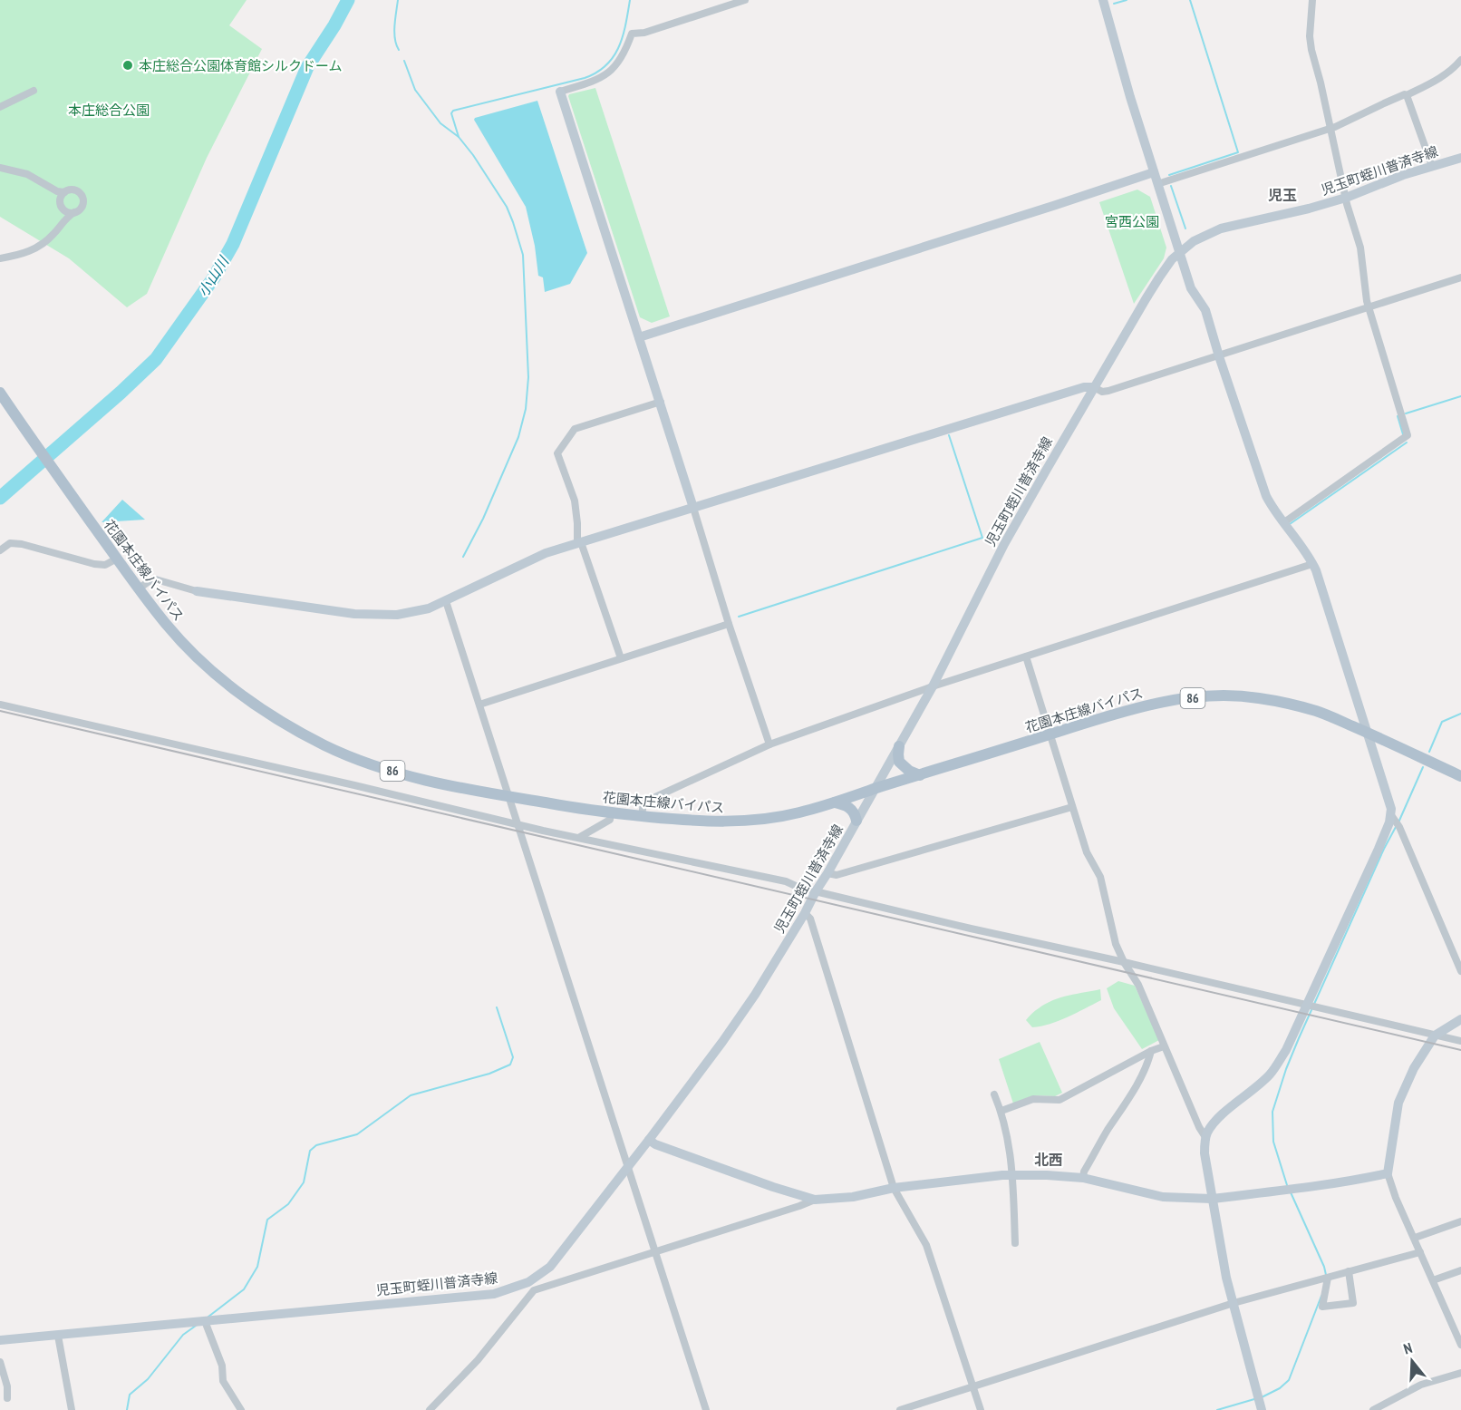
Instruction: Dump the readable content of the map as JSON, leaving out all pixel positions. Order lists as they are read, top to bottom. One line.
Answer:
{"streets":{"main road":["花園本庄線バイパス","86"],"street":["児玉町蛭川普済寺線"]},"crossings":[["児玉町蛭川普済寺線","花園本庄線バイパス"]],"districts":["児玉","北西"],"water":["小山川"],"parks":["本庄総合公園","宮西公園"],"places":["本庄総合公園体育館シルクドーム"],"north":"top"}
